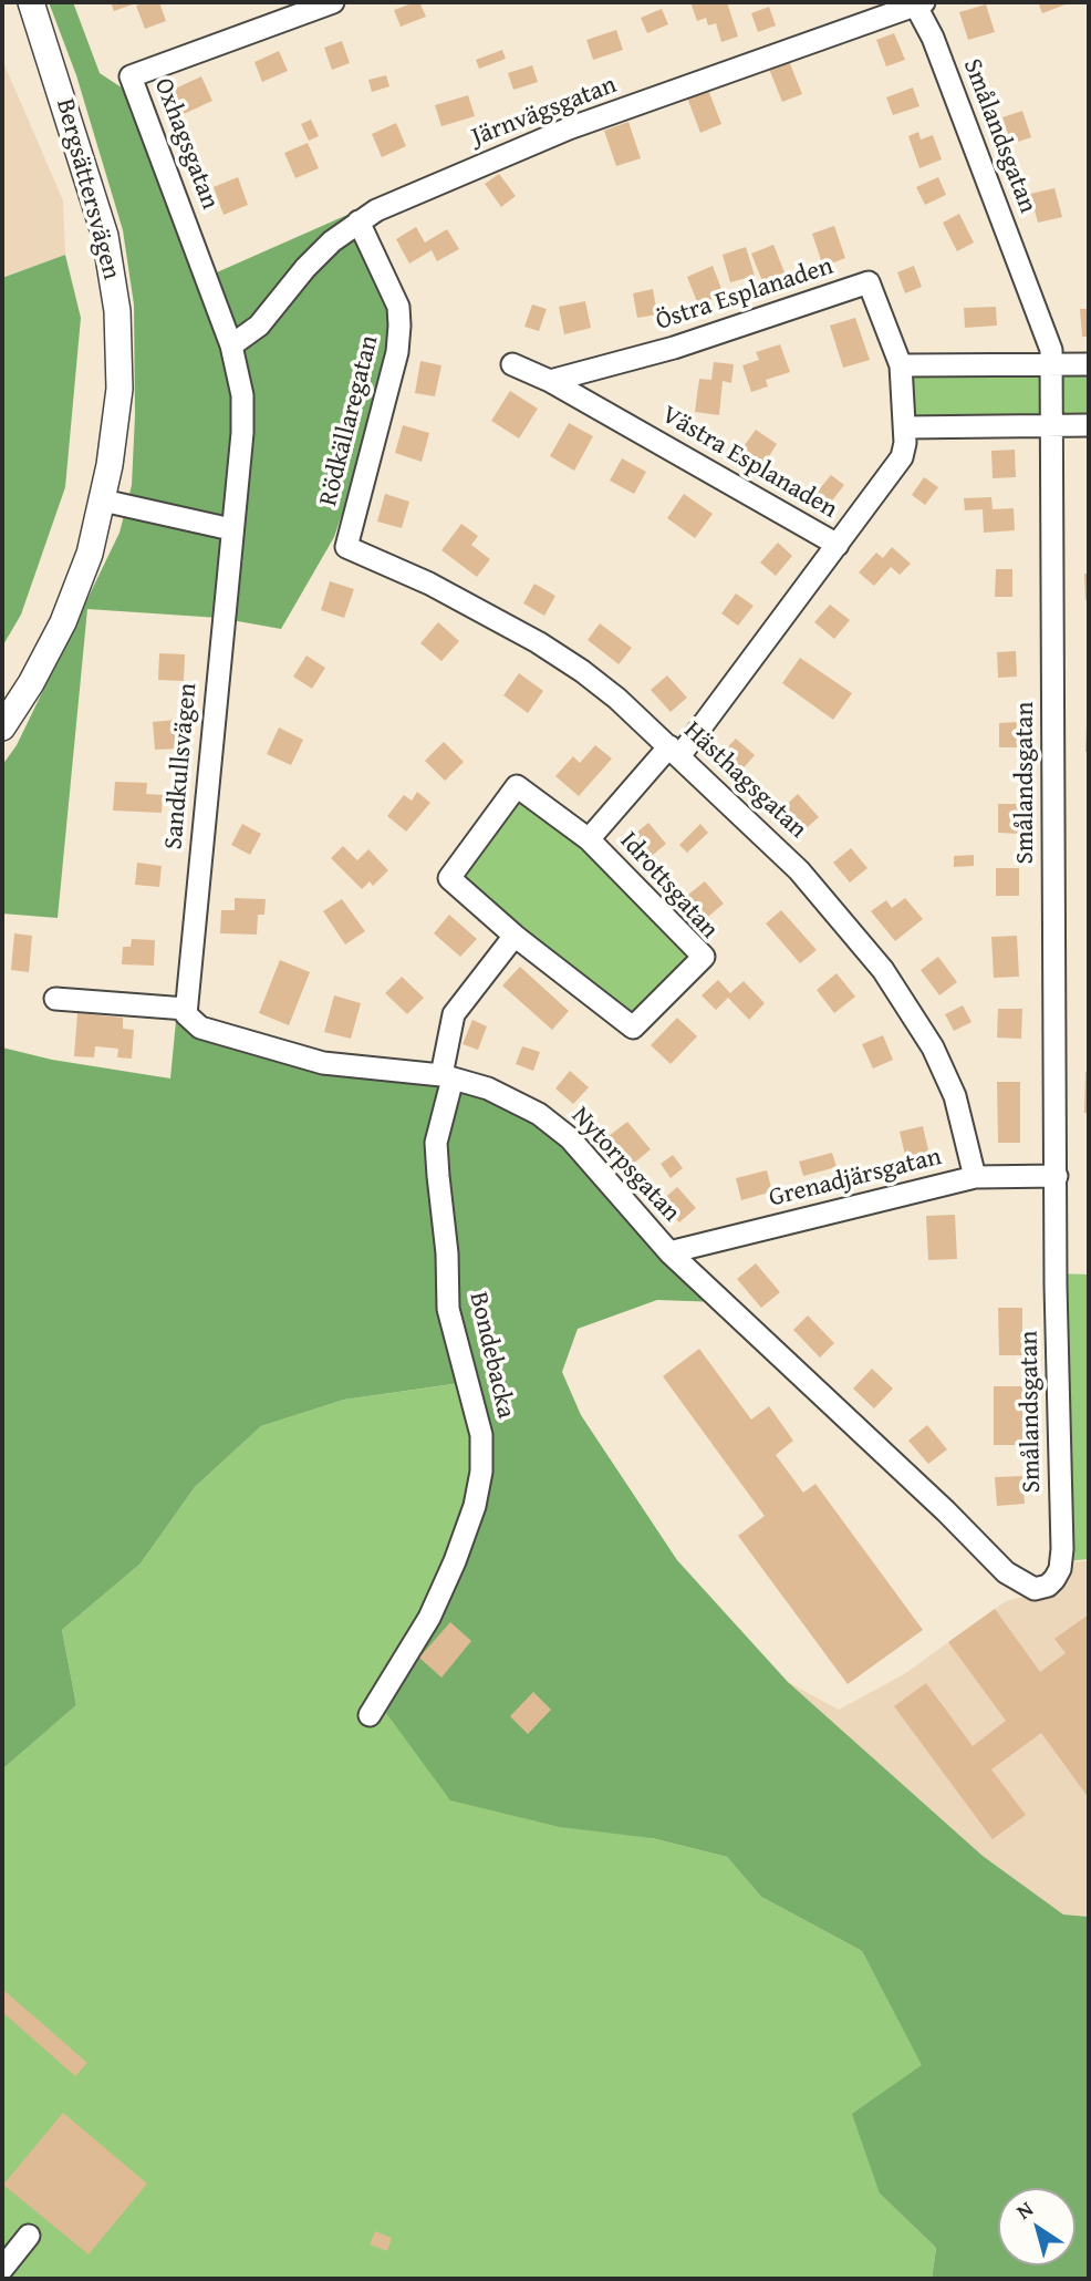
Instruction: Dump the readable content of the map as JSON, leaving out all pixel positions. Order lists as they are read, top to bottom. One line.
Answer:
{"streets":{"street":["Järnvägsgatan","Smålandsgatan","Oxhagsgatan","Bergsättersvägen","Östra Esplanaden","Rödkällaregatan","Västra Esplanaden","Sandkullsvägen","Hästhagsgatan","Idrottsgatan","Nytorpsgatan","Grenadjärsgatan","Bondebacka"]},"crossings":[["Järnvägsgatan","Smålandsgatan"],["Järnvägsgatan","Oxhagsgatan"],["Järnvägsgatan","Rödkällaregatan"],["Järnvägsgatan","Sandkullsvägen"],["Smålandsgatan","Nytorpsgatan"],["Smålandsgatan","Grenadjärsgatan"],["Oxhagsgatan","Sandkullsvägen"],["Östra Esplanaden","Västra Esplanaden"],["Rödkällaregatan","Hästhagsgatan"],["Västra Esplanaden","Idrottsgatan"],["Sandkullsvägen","Nytorpsgatan"],["Hästhagsgatan","Idrottsgatan"],["Hästhagsgatan","Grenadjärsgatan"],["Nytorpsgatan","Grenadjärsgatan"],["Nytorpsgatan","Bondebacka"]],"north":"top left"}
